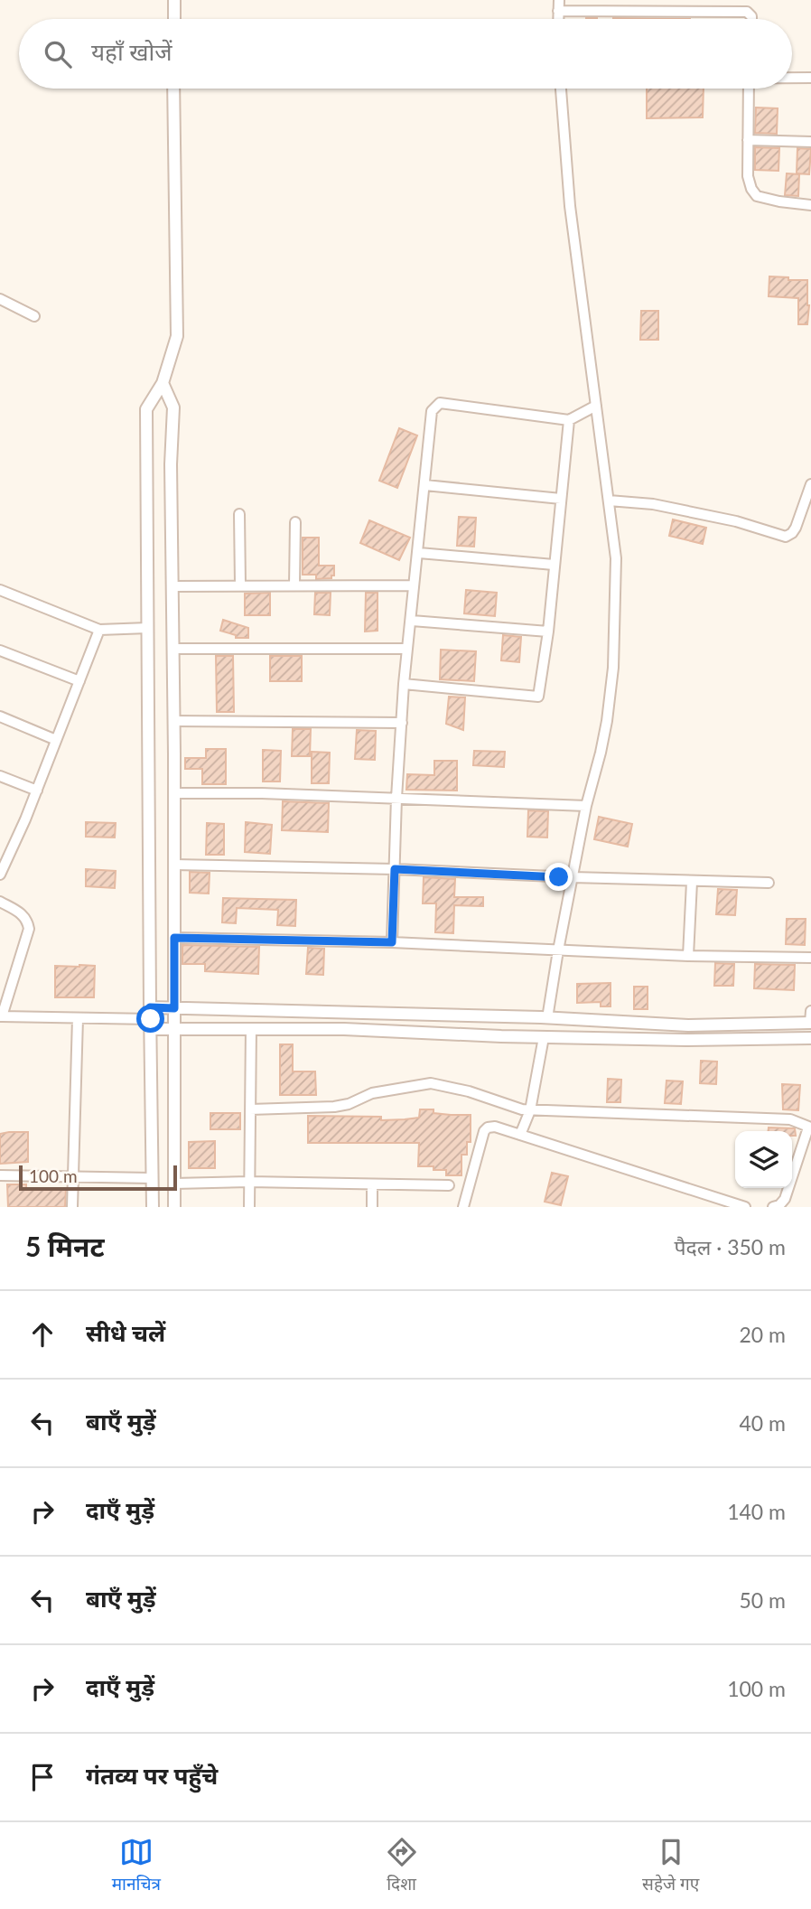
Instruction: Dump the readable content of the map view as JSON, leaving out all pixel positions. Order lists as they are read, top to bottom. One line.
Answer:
{"scale_bar":"100 m","page":{"search":"यहाँ खोजें","scale":"100 m","heading":["5 मिनट","पैदल · 350 m"],"list":[["सीधे चलें","20 m"],["बाएँ मुड़ें","40 m"],["दाएँ मुड़ें","140 m"],["बाएँ मुड़ें","50 m"],["दाएँ मुड़ें","100 m"],"गंतव्य पर पहुँचे"],"nav":["मानचित्र","दिशा","सहेजे गए"]}}
